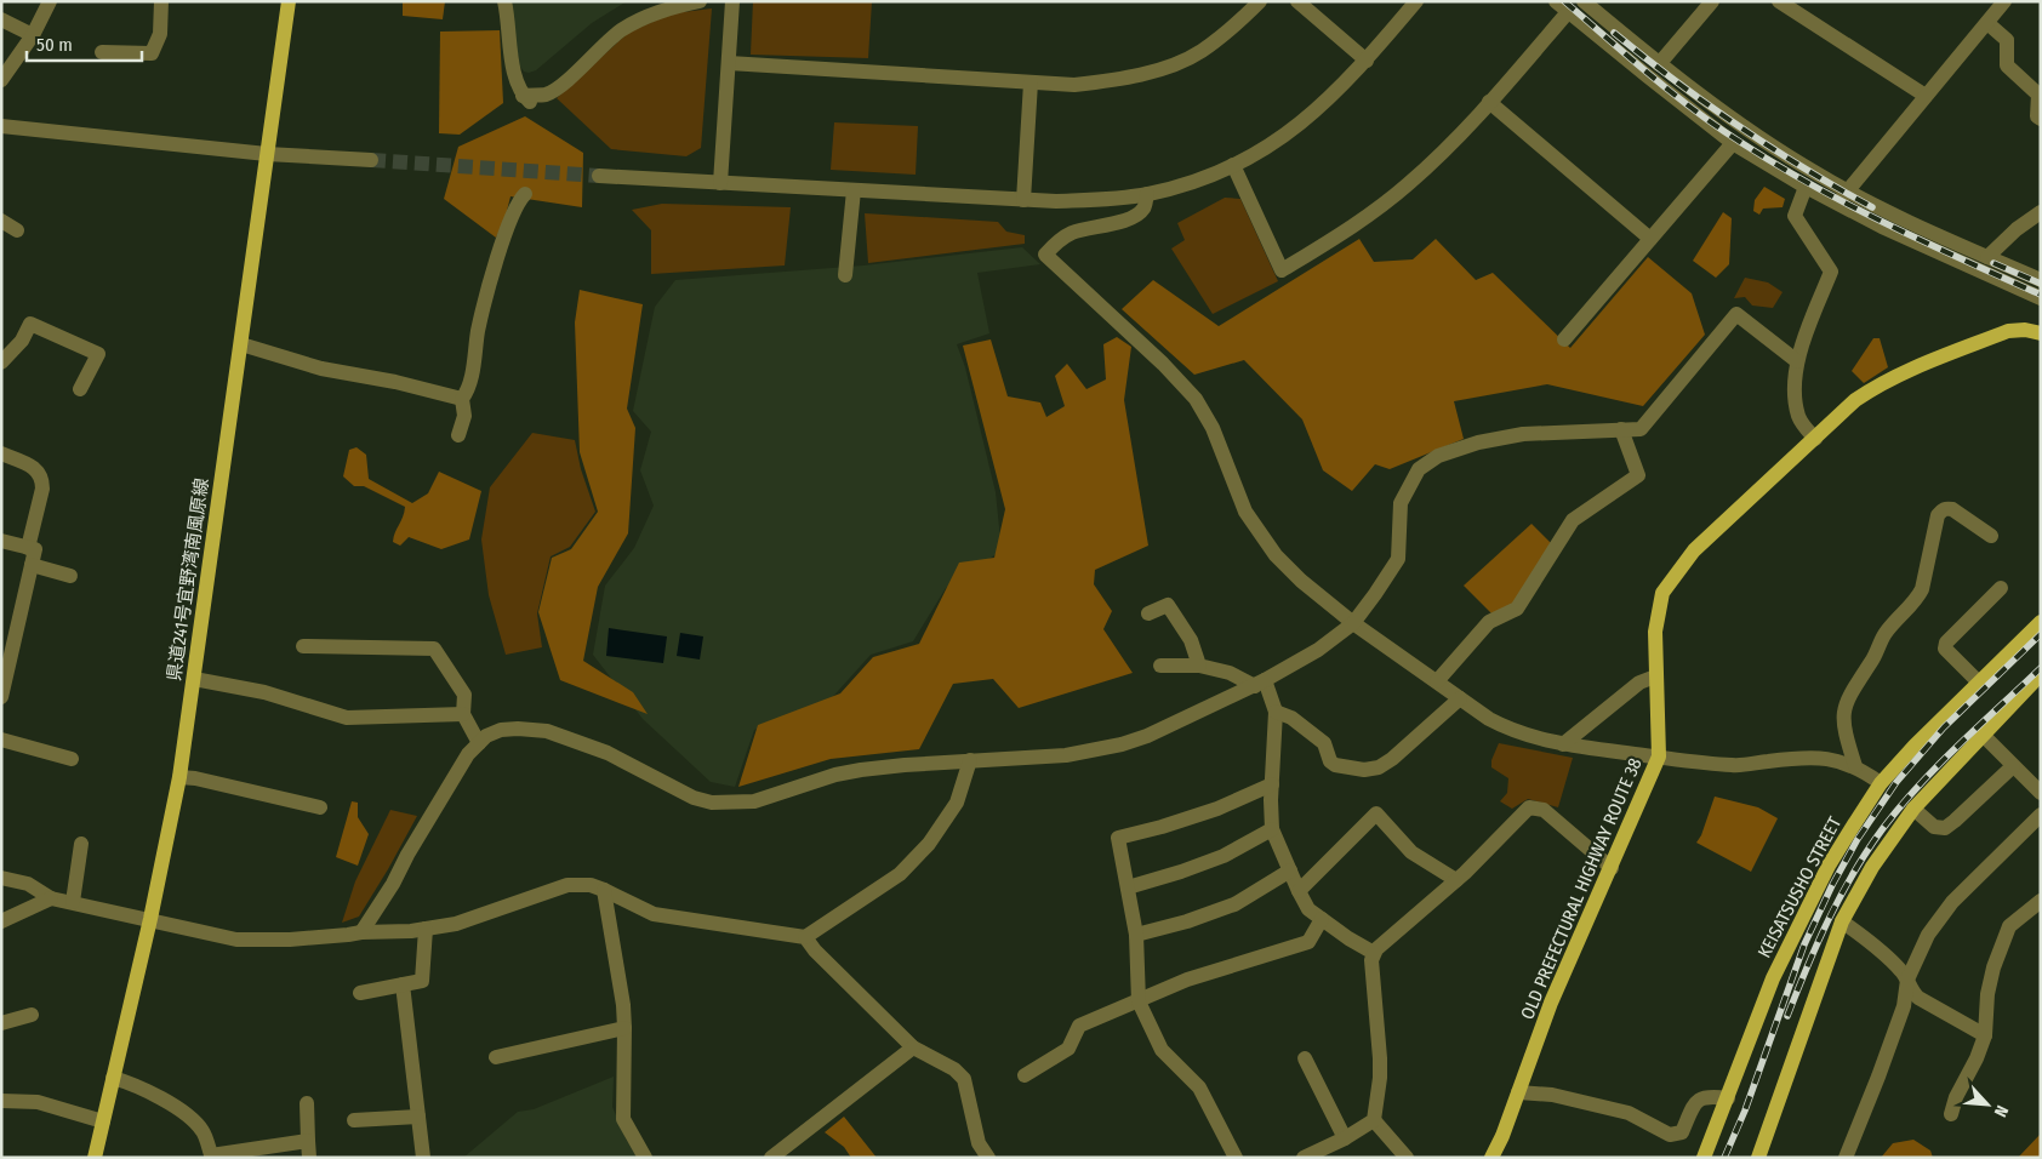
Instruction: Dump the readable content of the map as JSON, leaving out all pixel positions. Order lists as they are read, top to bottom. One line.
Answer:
{"streets":{"main road":["県道241号宜野湾南風原線","KEISATSUSHO STREET","OLD PREFECTURAL HIGHWAY ROUTE 38"]},"scale_bar":"50 m","north":"bottom right"}
